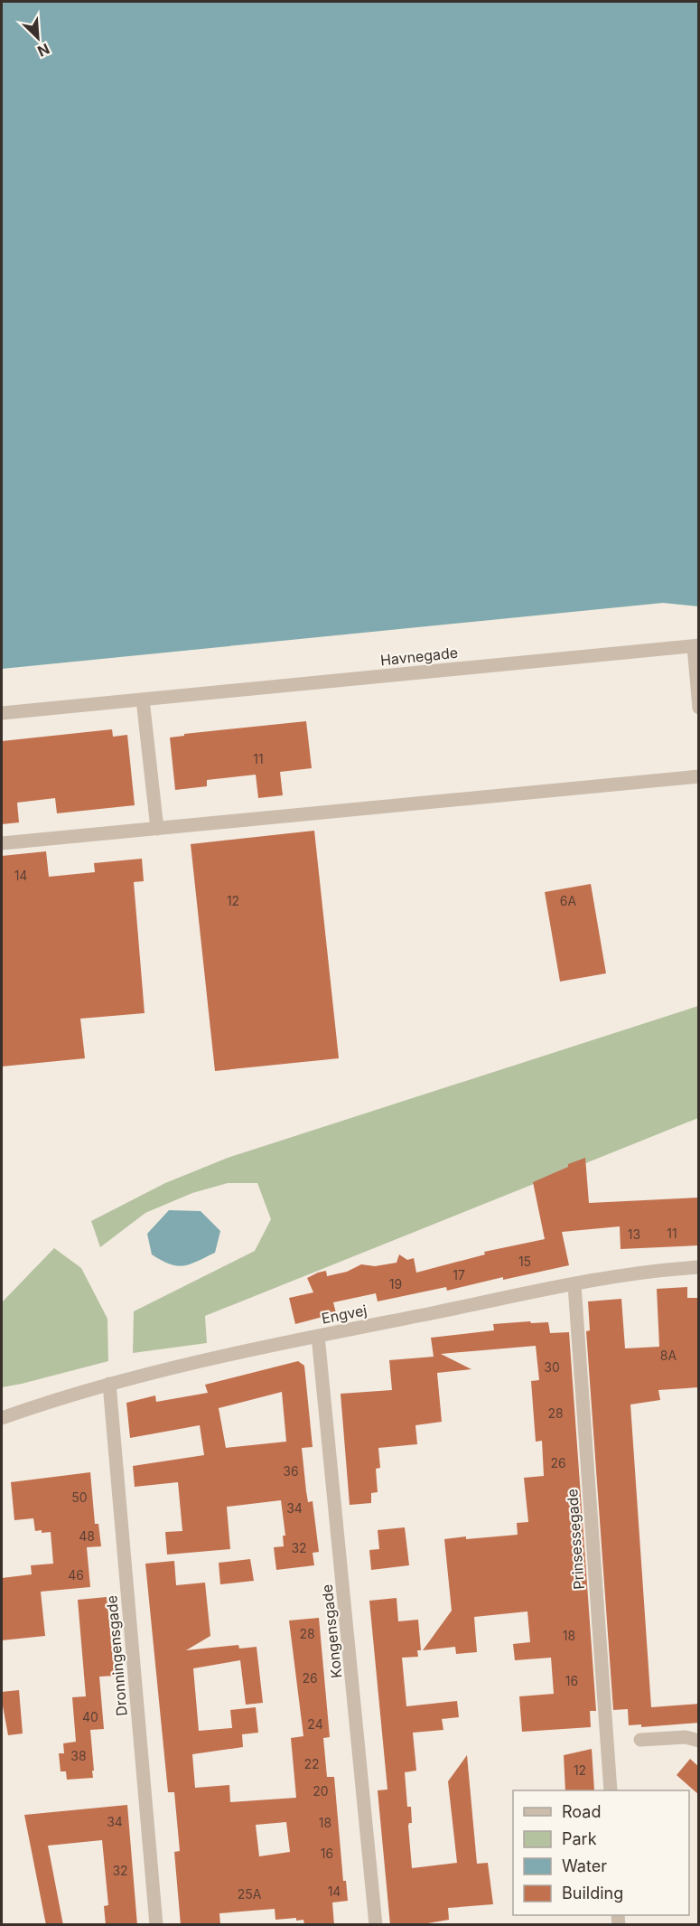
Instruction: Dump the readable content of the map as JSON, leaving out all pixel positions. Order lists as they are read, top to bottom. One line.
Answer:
{"streets":{"street":["Havnegade","Engvej","Prinsessegade","Kongensgade","Dronningensgade"]},"crossings":[["Engvej","Prinsessegade"],["Engvej","Kongensgade"],["Engvej","Dronningensgade"]],"house_numbers":["11","14","12","6A","11","13","15","17","19","8A","30","28","26","36","50","34","48","32","46","28","18","26","16","40","24","38","22","12","20","34","18","16","32","14","25A"],"legend":["Road","Park","Water","Building"],"north":"bottom right"}
